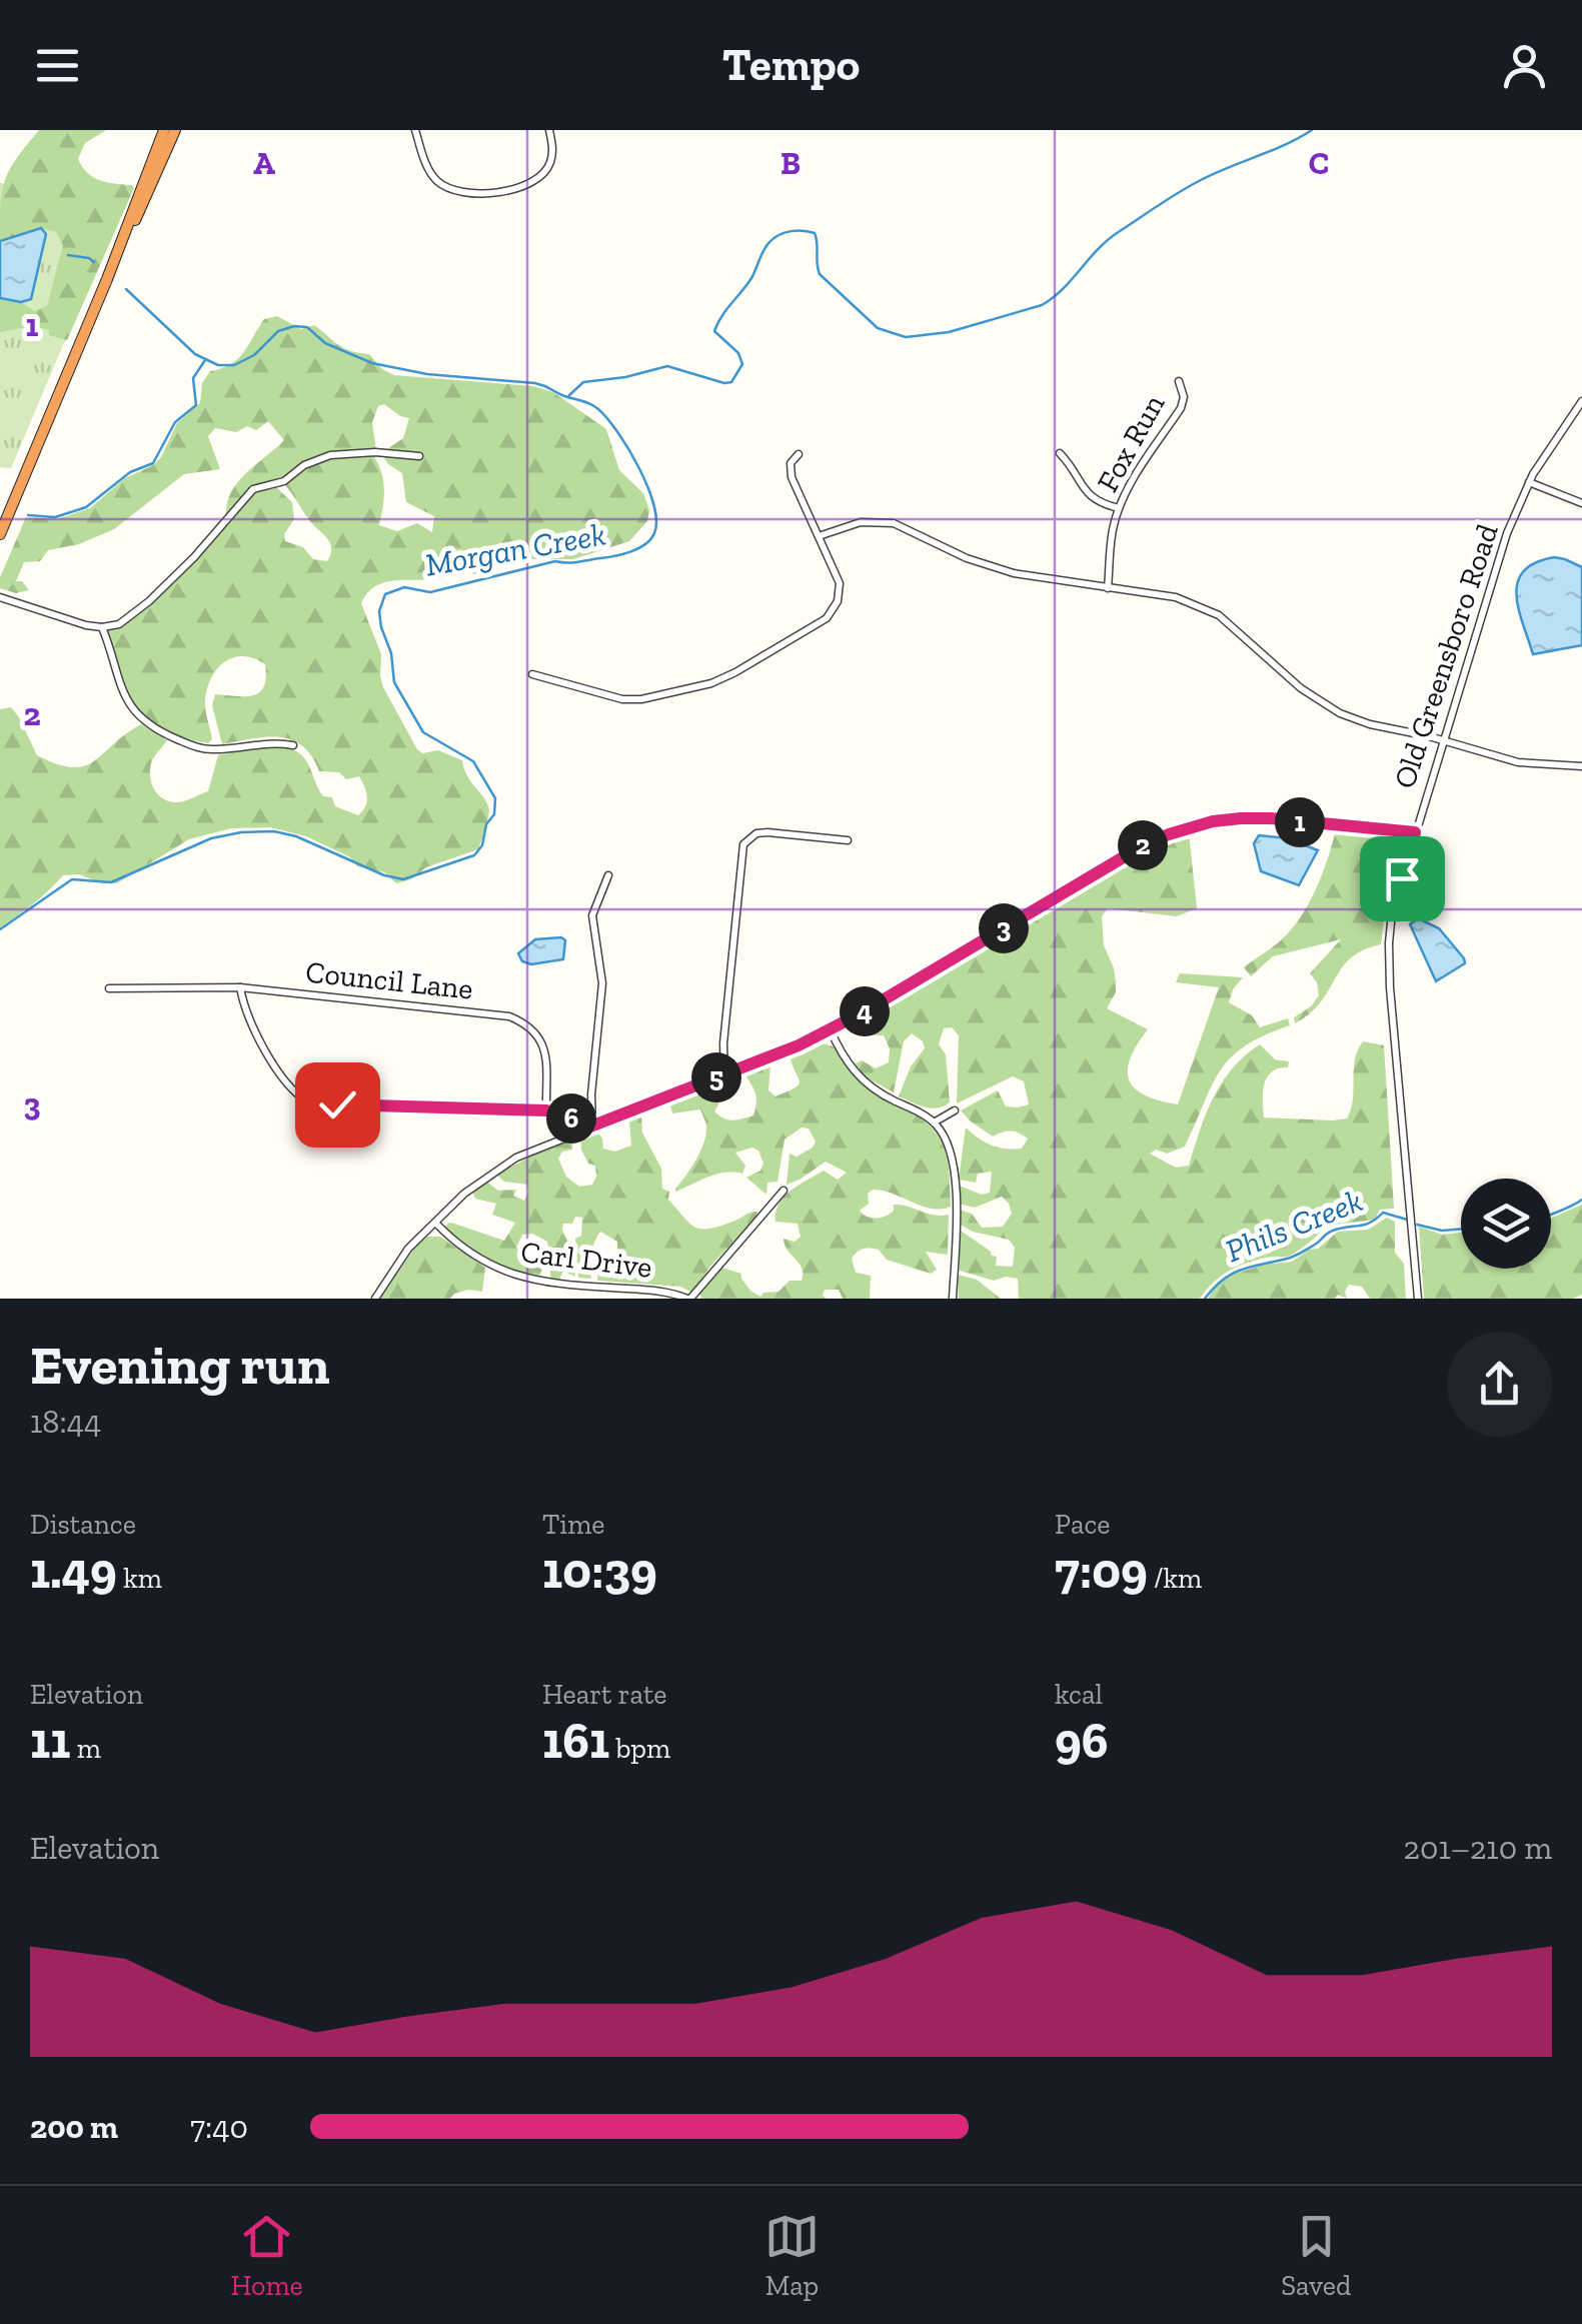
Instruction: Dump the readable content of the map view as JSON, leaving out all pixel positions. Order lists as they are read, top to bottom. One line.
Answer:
{"streets":{"street":["Fox Run","Old Greensboro Road","Council Lane","Carl Drive"]},"water":["Morgan Creek","Phils Creek"],"page":{"header":"Tempo","pins":["1","2","3","4","5","6"],"heading":["Evening run","18:44"],"stats":[["Distance","1.49 km"],["Time","10:39"],["Pace","7:09 /km"],["Elevation","11 m"],["Heart rate","161 bpm"],["kcal","96"]],"chart":["Elevation","201–210 m"],"list":[{"name":"200 m","note":"7:40"}],"tabs":["Home","Map","Saved"]},"grid":{"columns":["A","B","C"],"rows":["1","2","3"]}}
